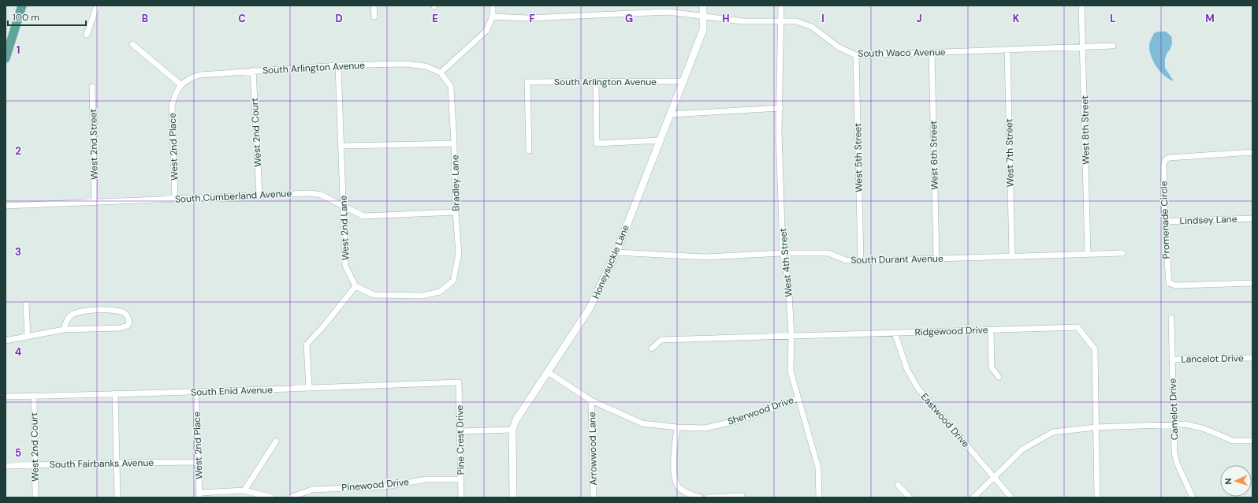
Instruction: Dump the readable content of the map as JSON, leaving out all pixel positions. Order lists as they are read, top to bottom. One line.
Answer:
{"streets":{"street":["South Waco Avenue","South Arlington Avenue","West 8th Street","West 2nd Court","West 2nd Street","West 2nd Place","West 7th Street","West 6th Street","West 5th Street","Bradley Lane","South Cumberland Avenue","Promenade Circle","Lindsey Lane","West 2nd Lane","South Durant Avenue","Honeysuckle Lane","West 4th Street","Ridgewood Drive","Lancelot Drive","South Enid Avenue","Camelot Drive","Sherwood Drive","Eastwood Drive","Pine Crest Drive","Arrowwood Lane","South Fairbanks Avenue","Pinewood Drive"]},"crossings":[["South Waco Avenue","West 8th Street"],["South Waco Avenue","West 7th Street"],["South Waco Avenue","West 6th Street"],["South Waco Avenue","West 5th Street"],["South Waco Avenue","Honeysuckle Lane"],["South Waco Avenue","West 4th Street"],["South Arlington Avenue","West 2nd Court"],["South Arlington Avenue","West 2nd Place"],["South Arlington Avenue","Bradley Lane"],["South Arlington Avenue","West 2nd Lane"],["South Arlington Avenue","Honeysuckle Lane"],["West 8th Street","South Durant Avenue"],["West 2nd Court","South Cumberland Avenue"],["West 2nd Court","South Enid Avenue"],["West 2nd Court","South Fairbanks Avenue"],["West 2nd Street","South Cumberland Avenue"],["West 2nd Place","South Cumberland Avenue"],["West 2nd Place","South Enid Avenue"],["West 2nd Place","South Fairbanks Avenue"],["West 7th Street","South Durant Avenue"],["West 6th Street","South Durant Avenue"],["West 5th Street","South Durant Avenue"],["Bradley Lane","South Cumberland Avenue"],["Bradley Lane","West 2nd Lane"],["South Cumberland Avenue","West 2nd Lane"],["Promenade Circle","Lindsey Lane"],["South Durant Avenue","Honeysuckle Lane"],["South Durant Avenue","West 4th Street"],["Honeysuckle Lane","Sherwood Drive"],["West 4th Street","Ridgewood Drive"],["West 4th Street","Sherwood Drive"],["Ridgewood Drive","Eastwood Drive"],["Lancelot Drive","Camelot Drive"],["South Enid Avenue","Pine Crest Drive"],["Sherwood Drive","Arrowwood Lane"],["Pine Crest Drive","Pinewood Drive"]],"scale_bar":"100 m","north":"left","grid":{"columns":["B","C","D","E","F","G","H","I","J","K","L","M"],"rows":["1","2","3","4","5"]}}
